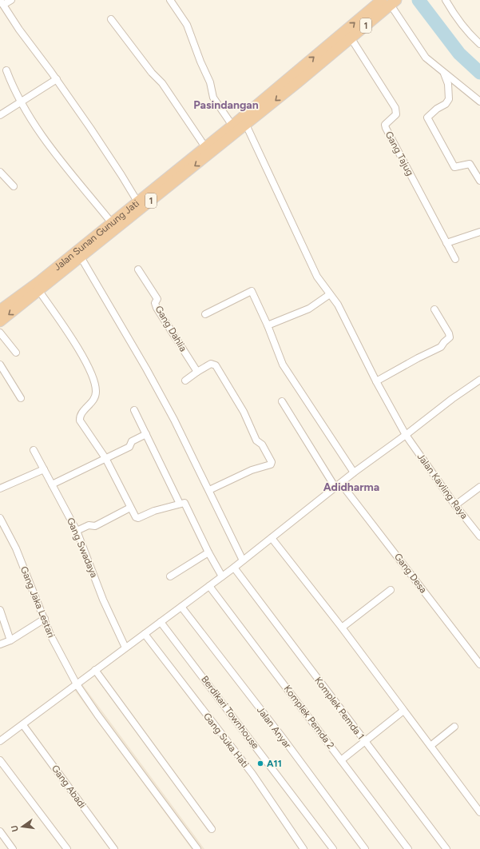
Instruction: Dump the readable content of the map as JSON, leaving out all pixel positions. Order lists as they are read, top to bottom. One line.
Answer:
{"streets":{"highway":["1","Jalan Sunan Gunung Jati"],"street":["Gang Tajug","Gang Dahlia","Jalan Kavling Raya","Gang Swadaya","Gang Desa","Gang Jaka Lestari","Komplek Pemda 1","Berdikari Townhouse","Komplek Pemda 2","Jalan Anyar","Gang Suka Hati","Gang Abadi"]},"crossings":[["1","Gang Tajug"],["1","Jalan Sunan Gunung Jati"],["1","Jalan Kavling Raya"]],"districts":["Pasindangan","Adidharma"],"places":["A11"],"north":"left"}
